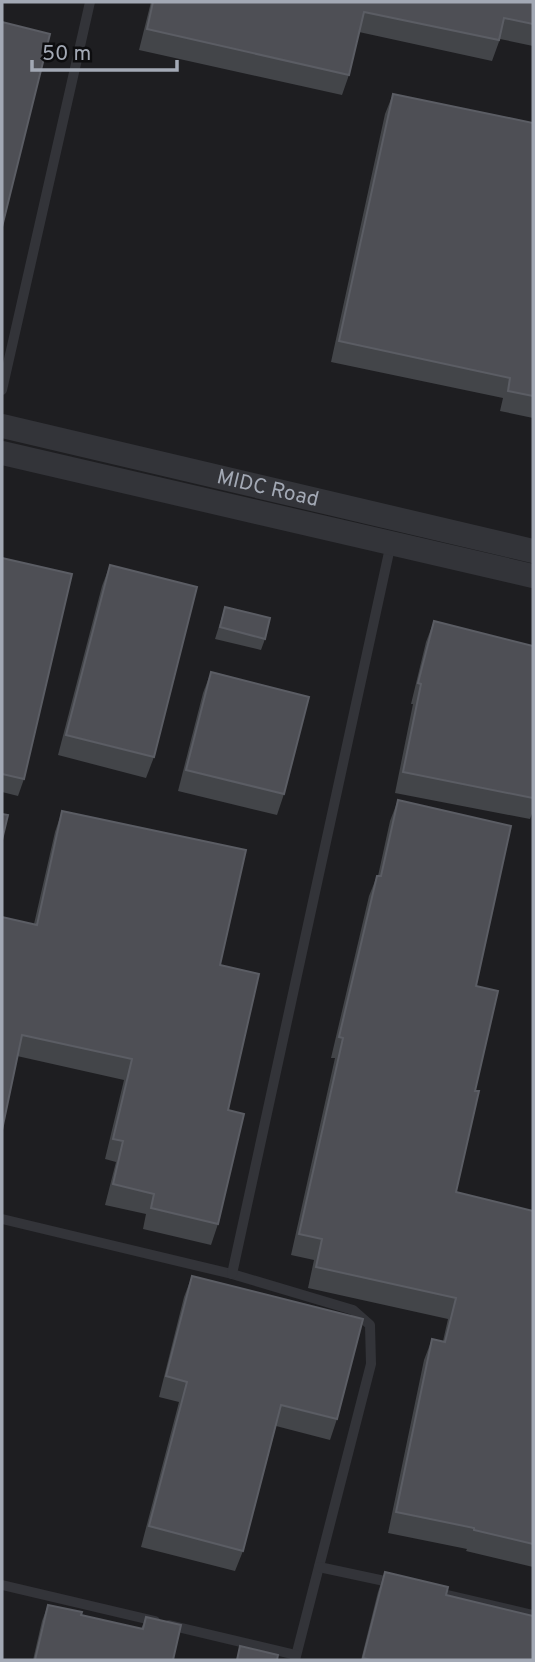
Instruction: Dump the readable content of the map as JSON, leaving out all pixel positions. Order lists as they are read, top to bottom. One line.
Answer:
{"streets":{"street":["MIDC Road"]},"scale_bar":"50 m"}
